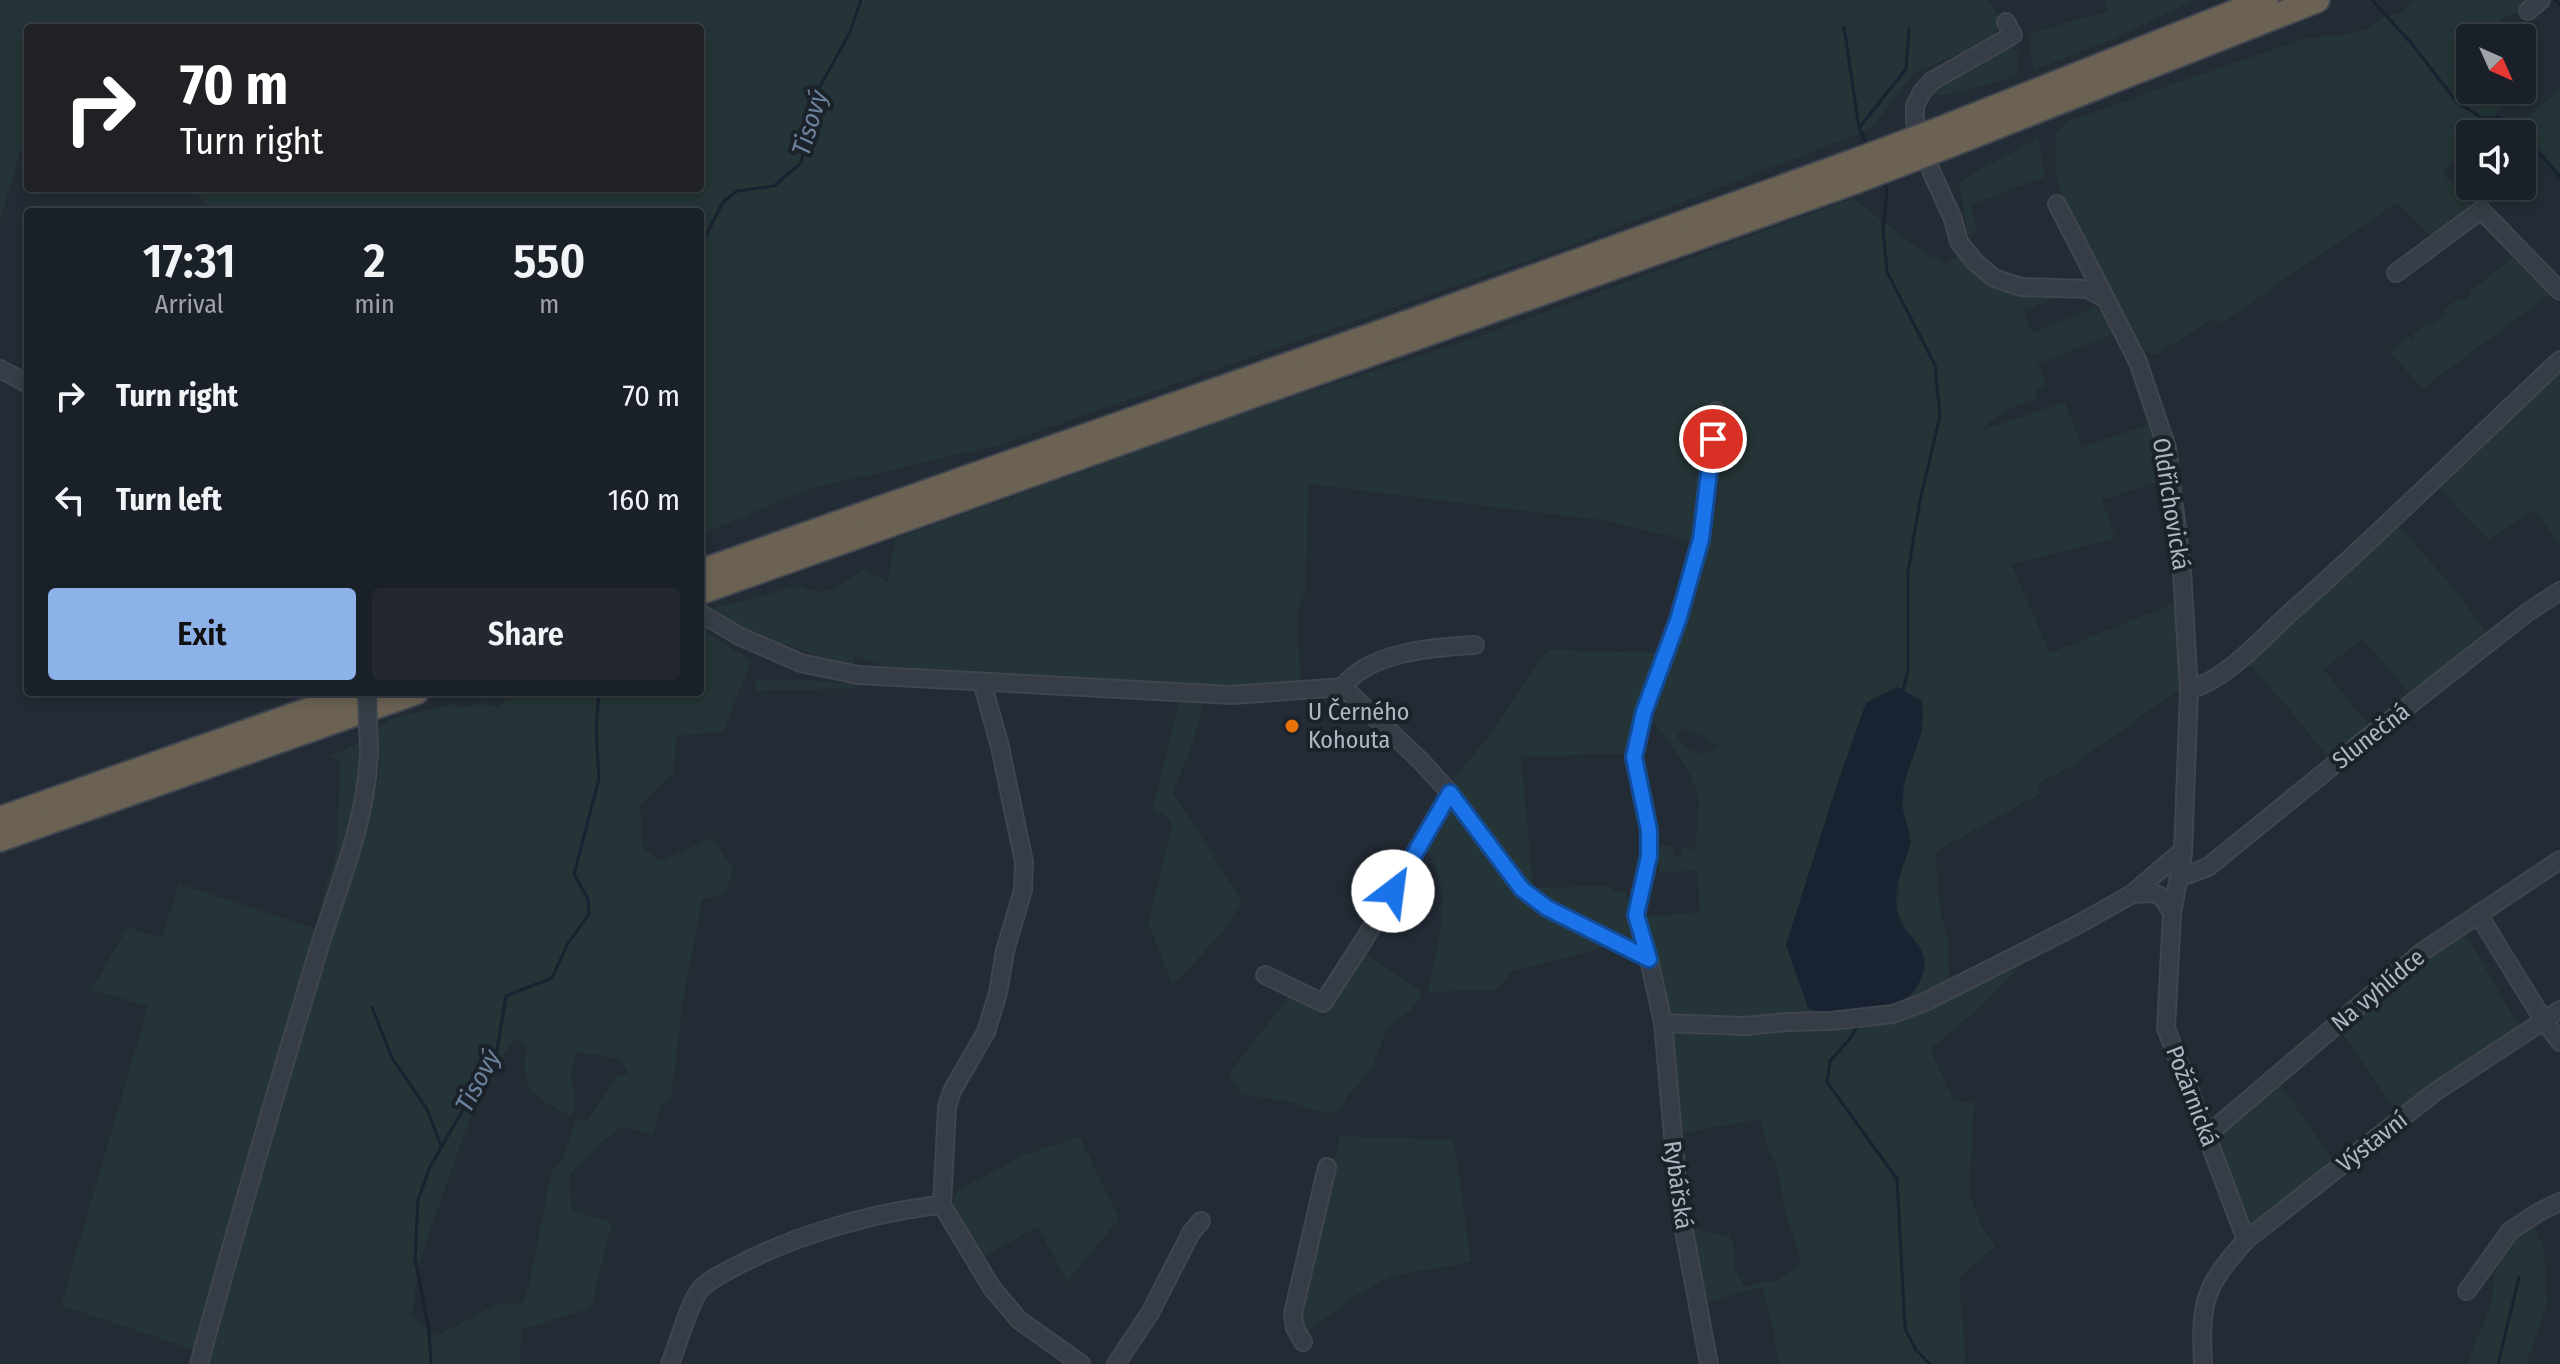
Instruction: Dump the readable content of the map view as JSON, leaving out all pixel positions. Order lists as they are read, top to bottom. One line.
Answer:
{"streets":{"street":["Oldřichovická","Slunečná","Na vyhlídce","Požárnická","Výstavní","Rybářská"]},"crossings":[["Oldřichovická","Požárnická"],["Slunečná","Požárnická"],["Na vyhlídce","Požárnická"],["Požárnická","Výstavní"]],"water":["Tisový"],"places":["U Černého Kohouta"],"north":"bottom right","page":{"turn":["70 m","Turn right"],"eta":["17:31","Arrival","2","min","550","m"],"list":[{"name":"Turn right","value":"70 m"},{"name":"Turn left","value":"160 m"}],"buttons":["Exit","Share"]}}
